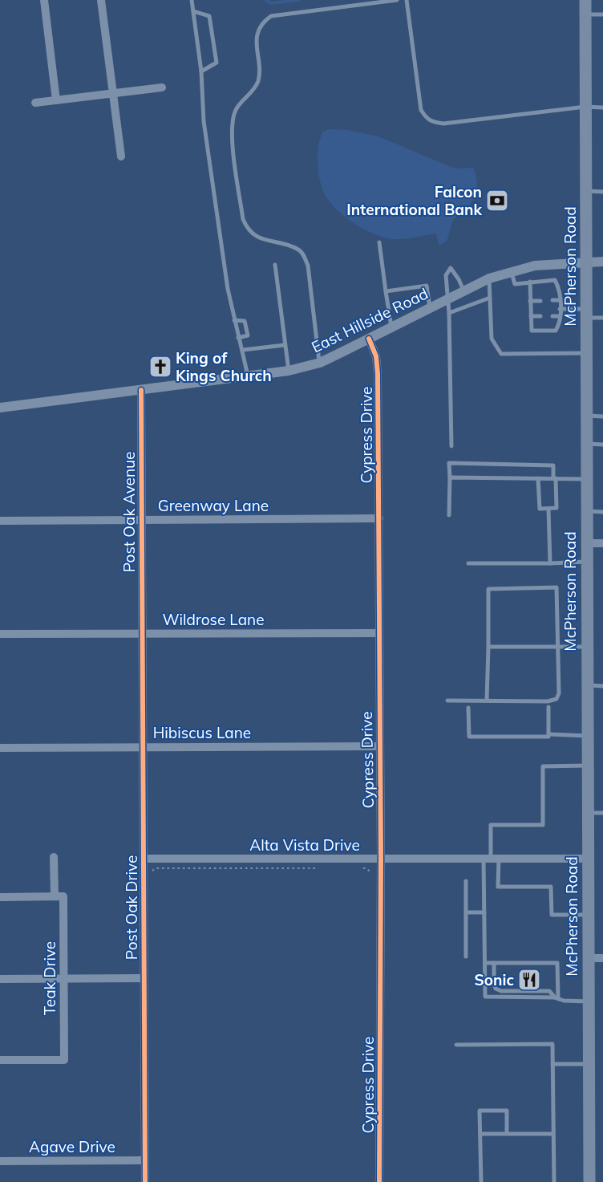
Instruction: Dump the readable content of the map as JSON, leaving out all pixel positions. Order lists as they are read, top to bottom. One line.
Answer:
{"streets":{"main road":["McPherson Road"],"street":["East Hillside Road","Cypress Drive","Greenway Lane","Post Oak Avenue","Wildrose Lane","Hibiscus Lane","Alta Vista Drive","Post Oak Drive","Teak Drive","Agave Drive"]},"crossings":[["McPherson Road","East Hillside Road"],["McPherson Road","Alta Vista Drive"],["East Hillside Road","Cypress Drive"],["East Hillside Road","Post Oak Avenue"],["Cypress Drive","Greenway Lane"],["Cypress Drive","Wildrose Lane"],["Cypress Drive","Hibiscus Lane"],["Cypress Drive","Alta Vista Drive"],["Greenway Lane","Post Oak Avenue"],["Post Oak Avenue","Wildrose Lane"],["Post Oak Avenue","Post Oak Drive"],["Wildrose Lane","Post Oak Drive"],["Hibiscus Lane","Post Oak Drive"],["Alta Vista Drive","Post Oak Drive"],["Post Oak Drive","Agave Drive"]],"places":{"bank":["Falcon International Bank"],"church":["King of Kings Church"],"restaurant":["Sonic"]}}
